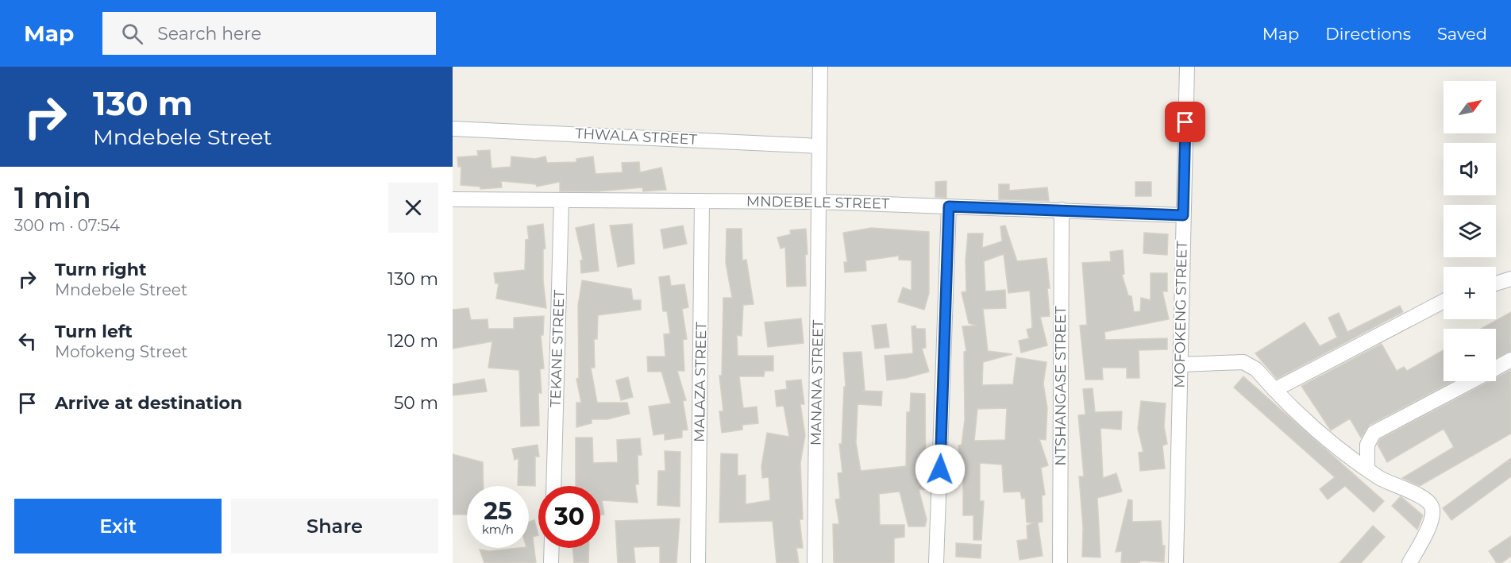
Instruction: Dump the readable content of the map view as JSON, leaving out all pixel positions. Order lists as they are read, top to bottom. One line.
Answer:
{"streets":{"street":["THWALA STREET","MNDEBELE STREET","MOFOKENG STREET","TEKANE STREET","MALAZA STREET","MANANA STREET","NTSHANGASE STREET"]},"crossings":[["THWALA STREET","MANANA STREET"],["MNDEBELE STREET","MOFOKENG STREET"],["MNDEBELE STREET","TEKANE STREET"],["MNDEBELE STREET","MALAZA STREET"],["MNDEBELE STREET","MANANA STREET"],["MNDEBELE STREET","NTSHANGASE STREET"]],"north":"top right","page":{"header":"Map","search":"Search here","nav":["Map","Directions","Saved"],"turn":["130 m","Mndebele Street"],"map_buttons":["+","−"],"heading":["1 min","300 m · 07:54"],"list":[{"name":"Turn right","note":"Mndebele Street","value":"130 m"},{"name":"Turn left","note":"Mofokeng Street","value":"120 m"},{"name":"Arrive at destination","value":"50 m"}],"speed":"25 km/h","limit":"30","buttons":["Exit","Share"]}}
